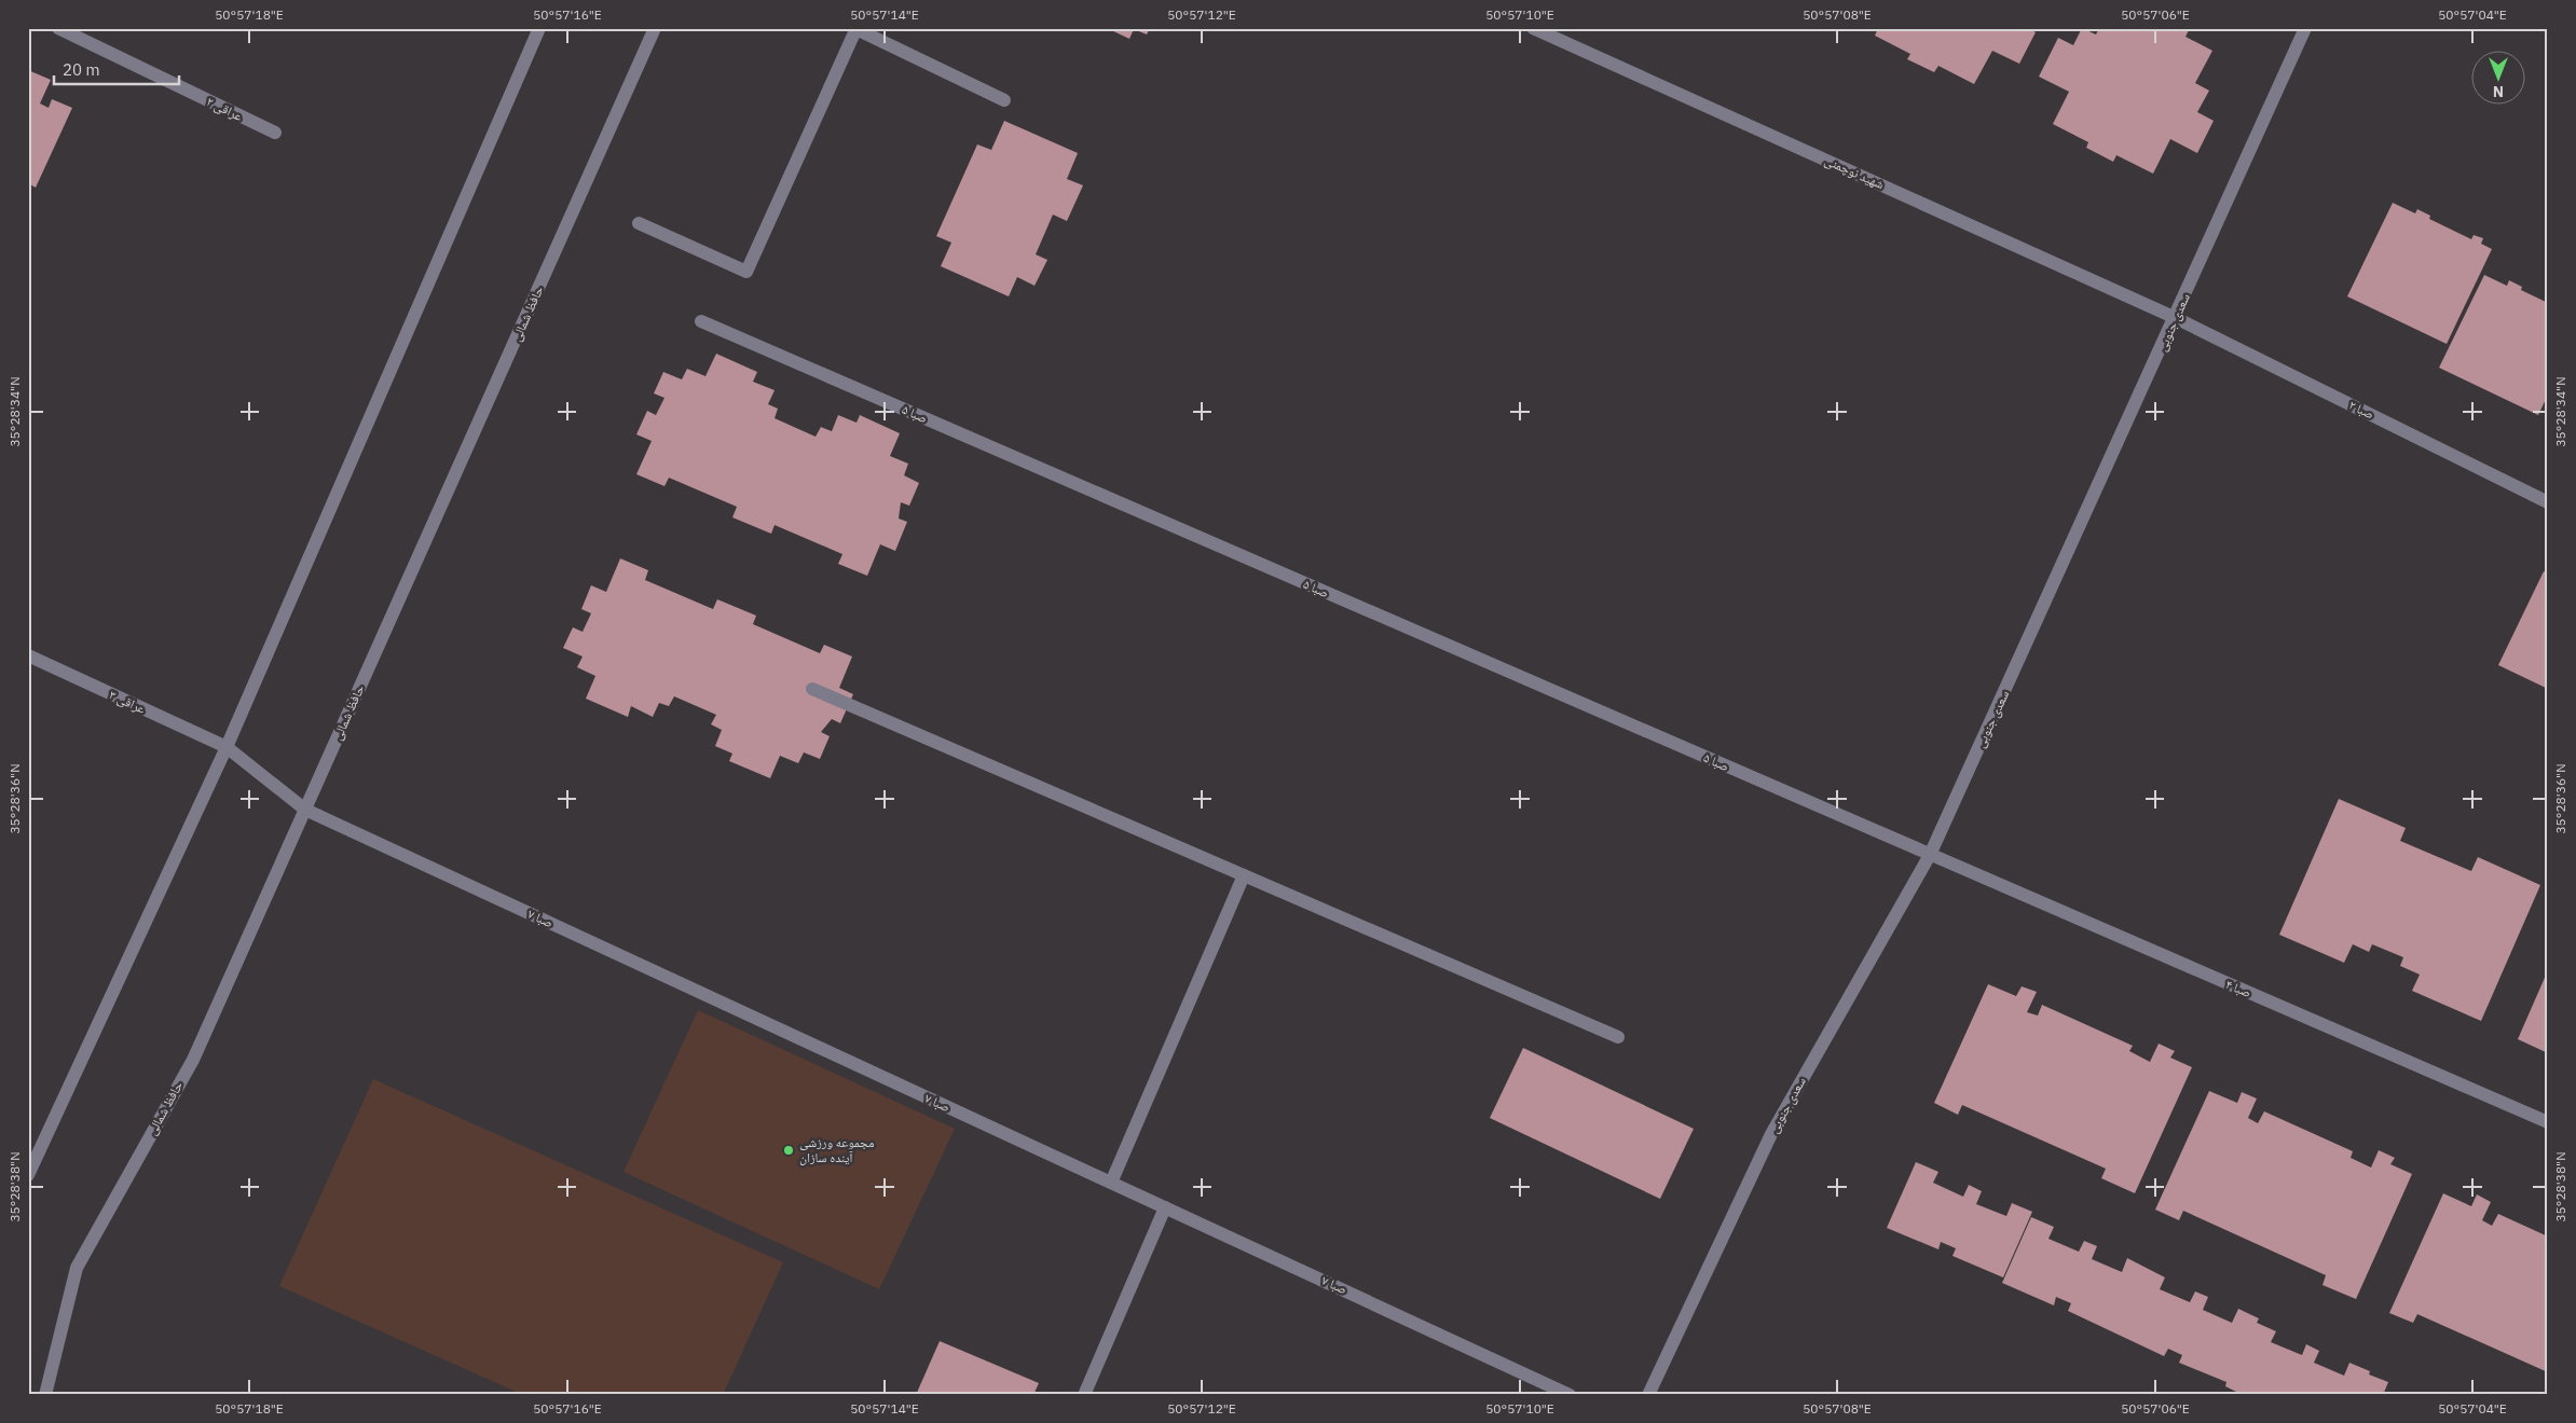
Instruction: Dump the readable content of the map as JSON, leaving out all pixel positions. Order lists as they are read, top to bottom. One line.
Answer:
{"streets":{"street":["عراقی ۲","شهید نوچمنی","حافظ شمالی","سعدی جنوبی","صبا ۲","صبا ۵","عراقی ۳","صبا ۷","صبا ۴"]},"crossings":[["شهید نوچمنی","سعدی جنوبی"],["شهید نوچمنی","صبا ۲"],["حافظ شمالی","عراقی ۳"],["حافظ شمالی","صبا ۷"],["سعدی جنوبی","صبا ۲"],["سعدی جنوبی","صبا ۵"],["سعدی جنوبی","صبا ۴"],["صبا ۵","صبا ۴"],["عراقی ۳","صبا ۷"]],"places":["مجموعه ورزشی آینده سازان"],"scale_bar":"20 m","north":"bottom","coordinates":["50°57'18\"E","50°57'16\"E","50°57'14\"E","50°57'12\"E","50°57'10\"E","50°57'08\"E","50°57'06\"E","50°57'04\"E","35°28'34\"N","35°28'36\"N","35°28'38\"N"]}
